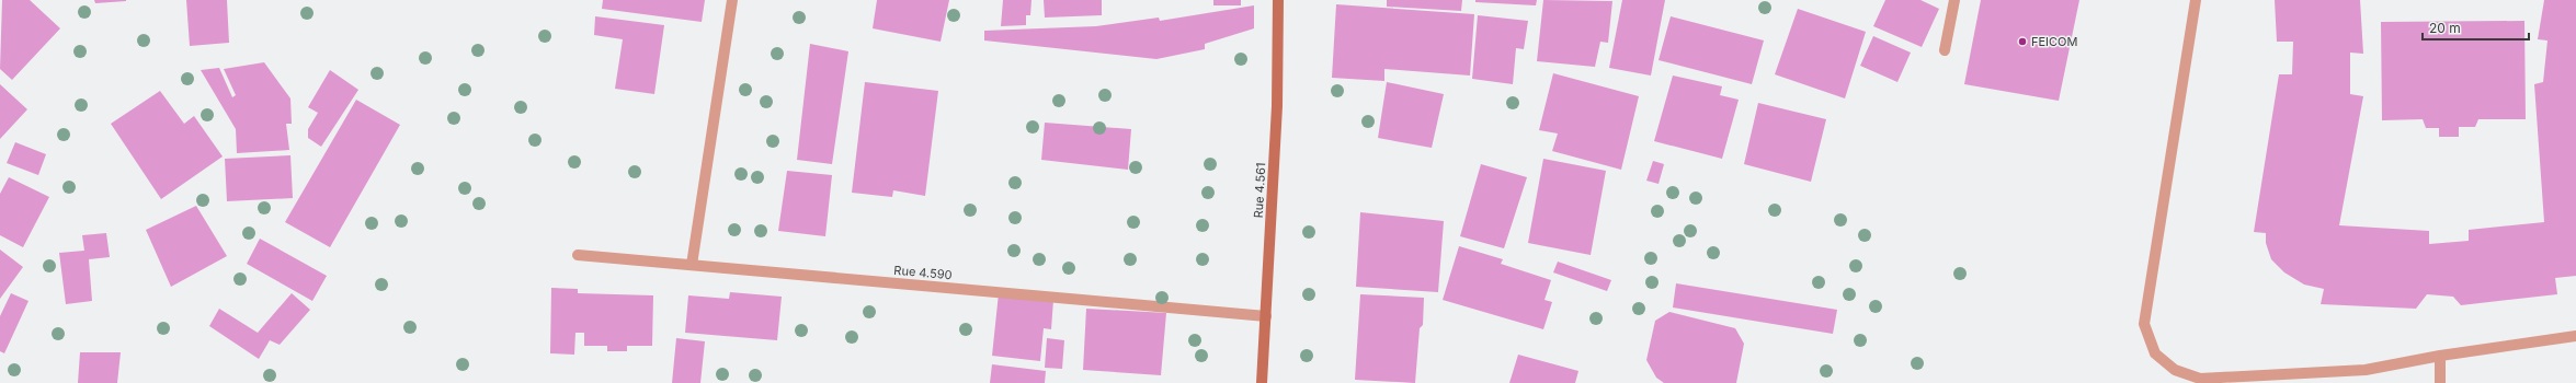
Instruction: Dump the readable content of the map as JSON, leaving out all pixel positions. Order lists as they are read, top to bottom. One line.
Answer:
{"streets":{"main road":["Rue 4.561"],"street":["Rue 4.590"]},"crossings":[["Rue 4.561","Rue 4.590"]],"places":["FEICOM"],"scale_bar":"20 m"}
